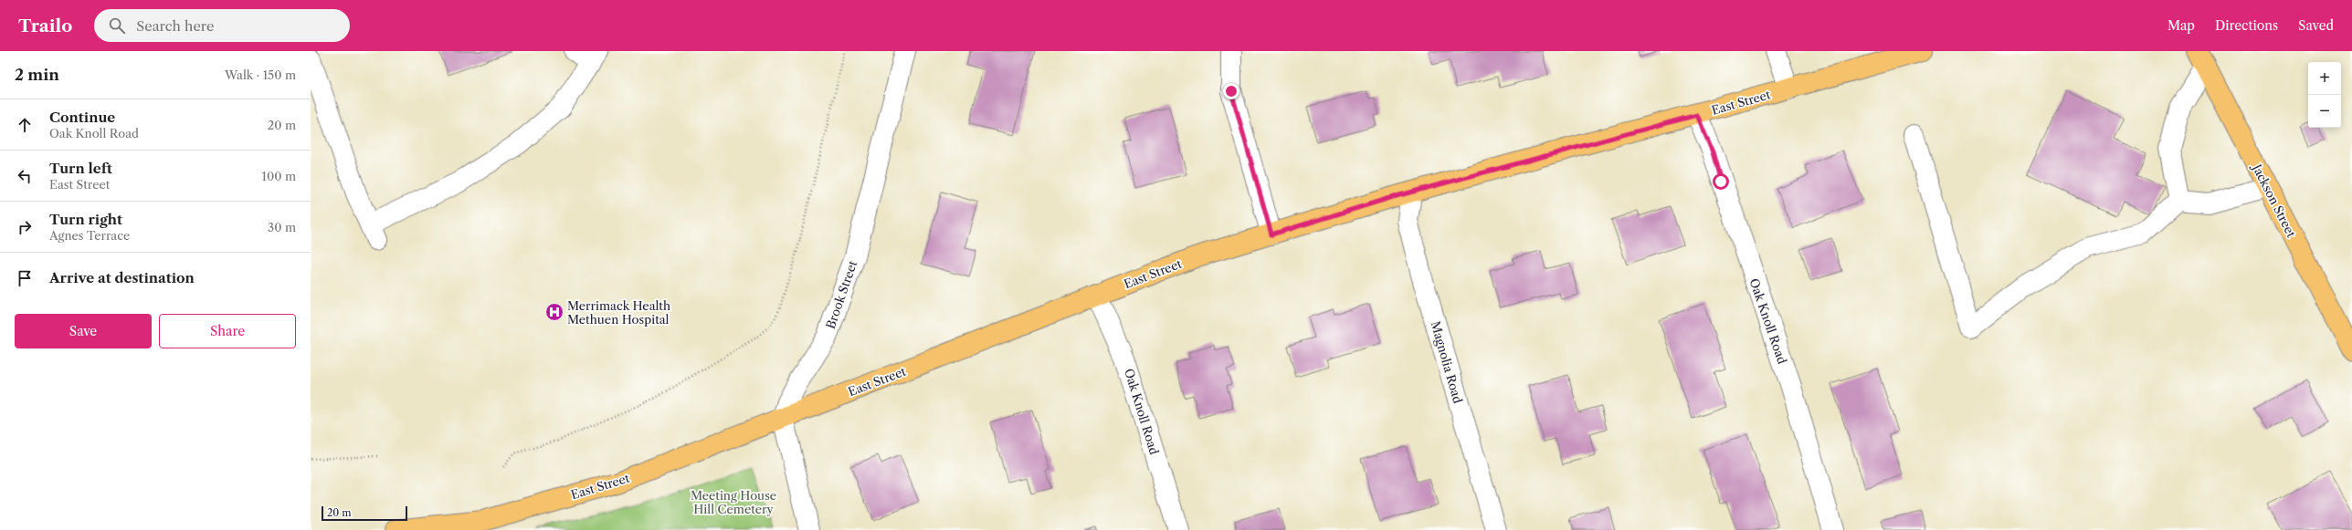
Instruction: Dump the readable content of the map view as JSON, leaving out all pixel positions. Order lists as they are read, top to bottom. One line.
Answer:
{"streets":{"main road":["East Street","Jackson Street"],"street":["Brook Street","Oak Knoll Road","Magnolia Road"]},"crossings":[["East Street","Brook Street"],["East Street","Oak Knoll Road"],["East Street","Magnolia Road"]],"parks":["Meeting House Hill Cemetery"],"places":{"hospital":["Merrimack Health Methuen Hospital"]},"scale_bar":"20 m","page":{"header":"Trailo","search":"Search here","nav":["Map","Directions","Saved"],"heading":["2 min","Walk · 150 m"],"map_buttons":["+","−"],"list":[["Continue","Oak Knoll Road","20 m"],["Turn left","East Street","100 m"],["Turn right","Agnes Terrace","30 m"],"Arrive at destination"],"buttons":["Save","Share"],"scale":"20 m"}}
